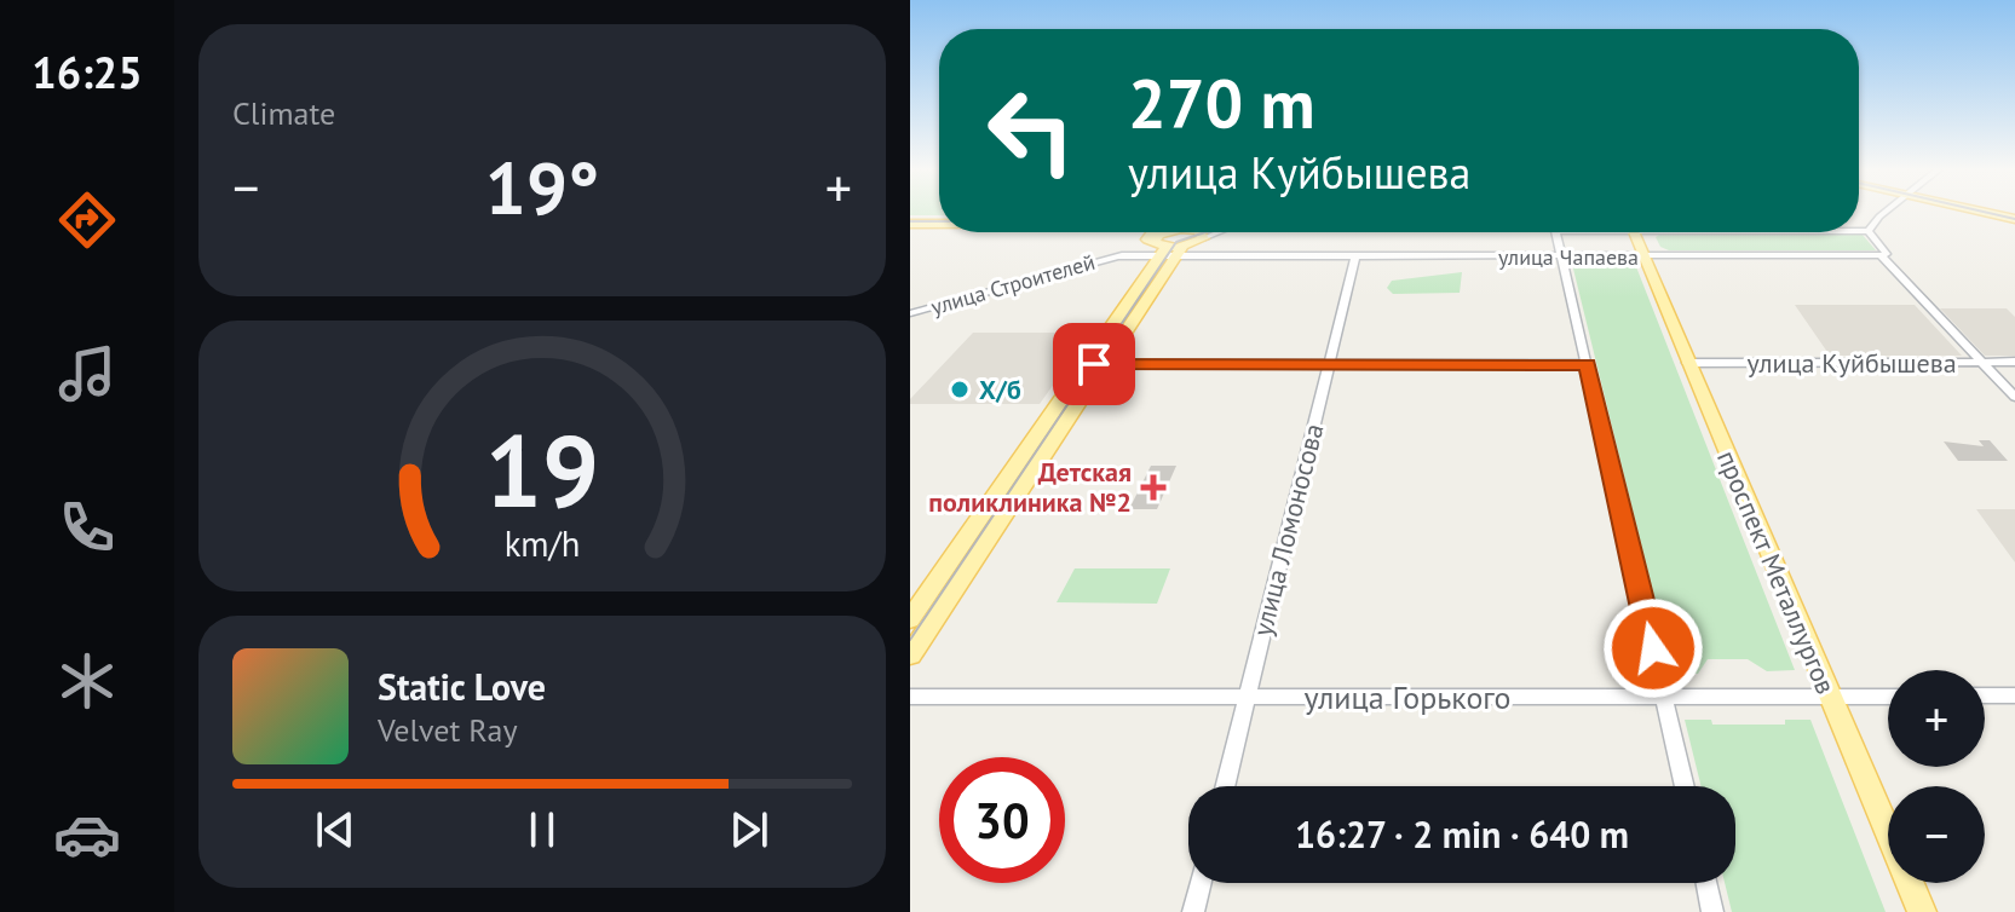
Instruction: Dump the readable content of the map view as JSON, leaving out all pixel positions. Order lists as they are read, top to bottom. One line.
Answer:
{"streets":{"main road":["проспект Металлургов"],"street":["улица Чапаева","улица Строителей","улица Куйбышева","улица Ломоносова","улица Горького"]},"crossings":[["улица Чапаева","улица Строителей"],["улица Чапаева","улица Ломоносова"],["улица Чапаева","проспект Металлургов"],["улица Куйбышева","проспект Металлургов"],["улица Ломоносова","улица Горького"],["проспект Металлургов","улица Горького"]],"places":{"other":["Х/б"],"health":["Детская поликлиника №2"]},"page":{"tabs":"16:25","tile":"Climate","turn":["270 m","улица Куйбышева"],"heat":["−","19°","+"],"song":["Static Love","Velvet Ray"],"map_buttons":["+","−"],"limit":"30","trip":"16:27 · 2 min · 640 m","gauge":["19","km/h"]}}
